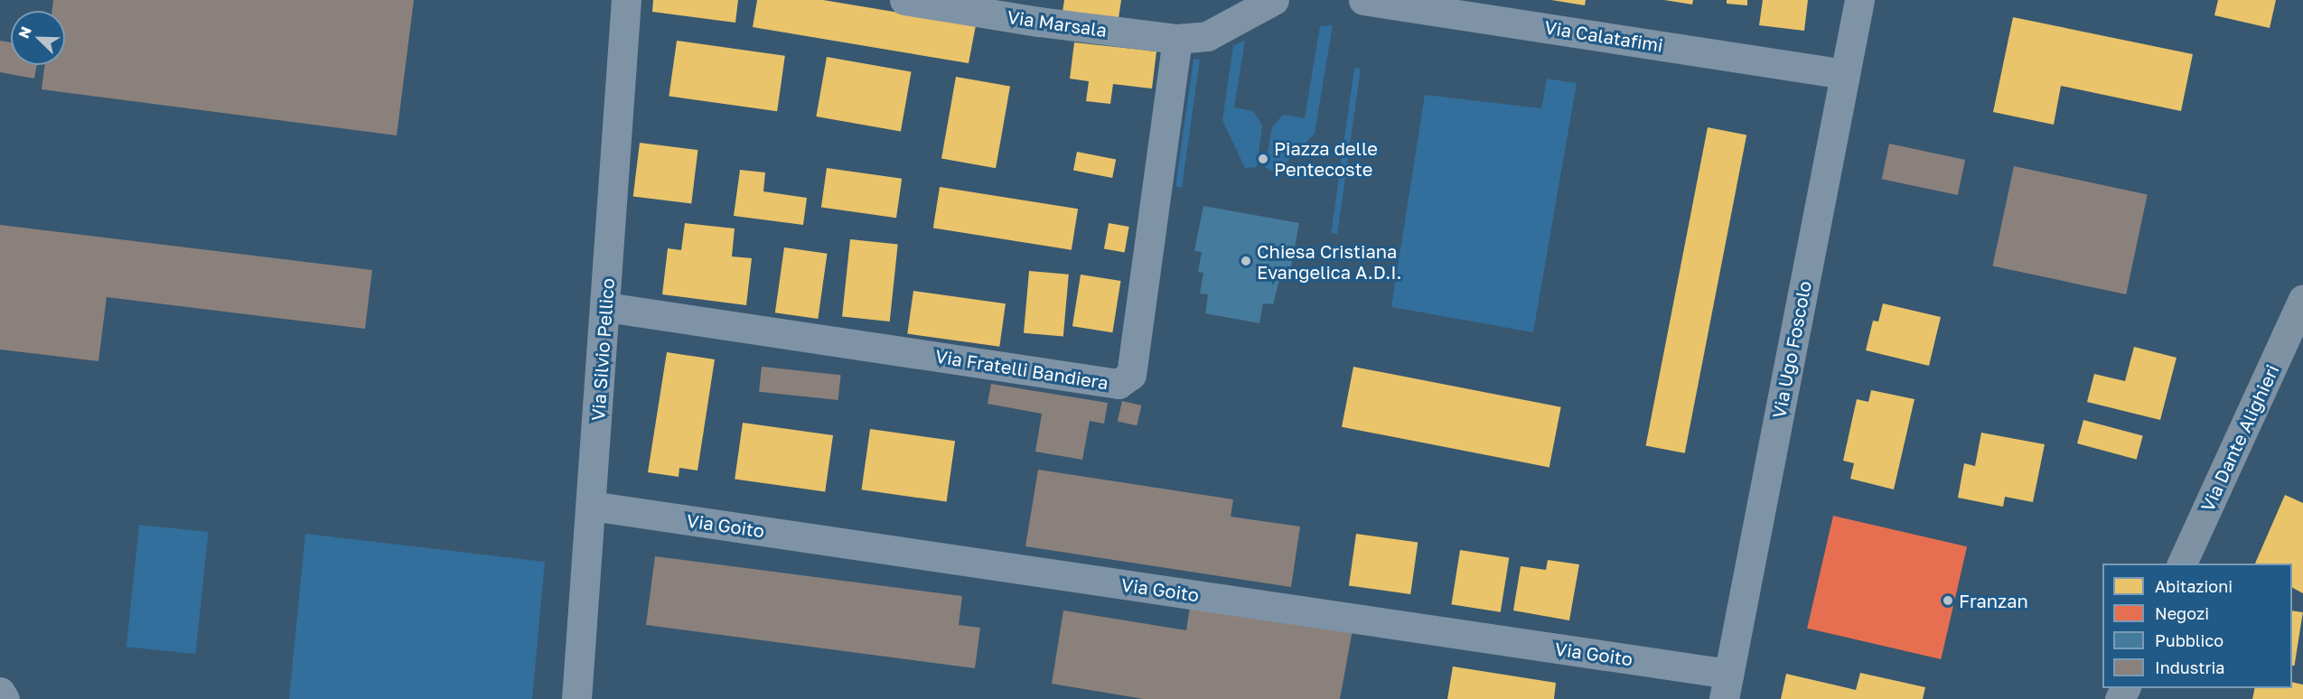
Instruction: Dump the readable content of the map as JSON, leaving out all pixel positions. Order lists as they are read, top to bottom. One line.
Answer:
{"streets":{"main road":["Via Dante Alighieri"],"street":["Via Marsala","Via Calatafimi","Via Silvio Pellico","Via Ugo Foscolo","Via Fratelli Bandiera","Via Goito"]},"crossings":[["Via Marsala","Via Fratelli Bandiera"],["Via Calatafimi","Via Ugo Foscolo"],["Via Silvio Pellico","Via Fratelli Bandiera"],["Via Silvio Pellico","Via Goito"],["Via Ugo Foscolo","Via Goito"]],"places":["Piazza delle Pentecoste","Chiesa Cristiana Evangelica A.D.I.","Franzan"],"legend":["Abitazioni","Negozi","Pubblico","Industria"],"north":"top left"}
